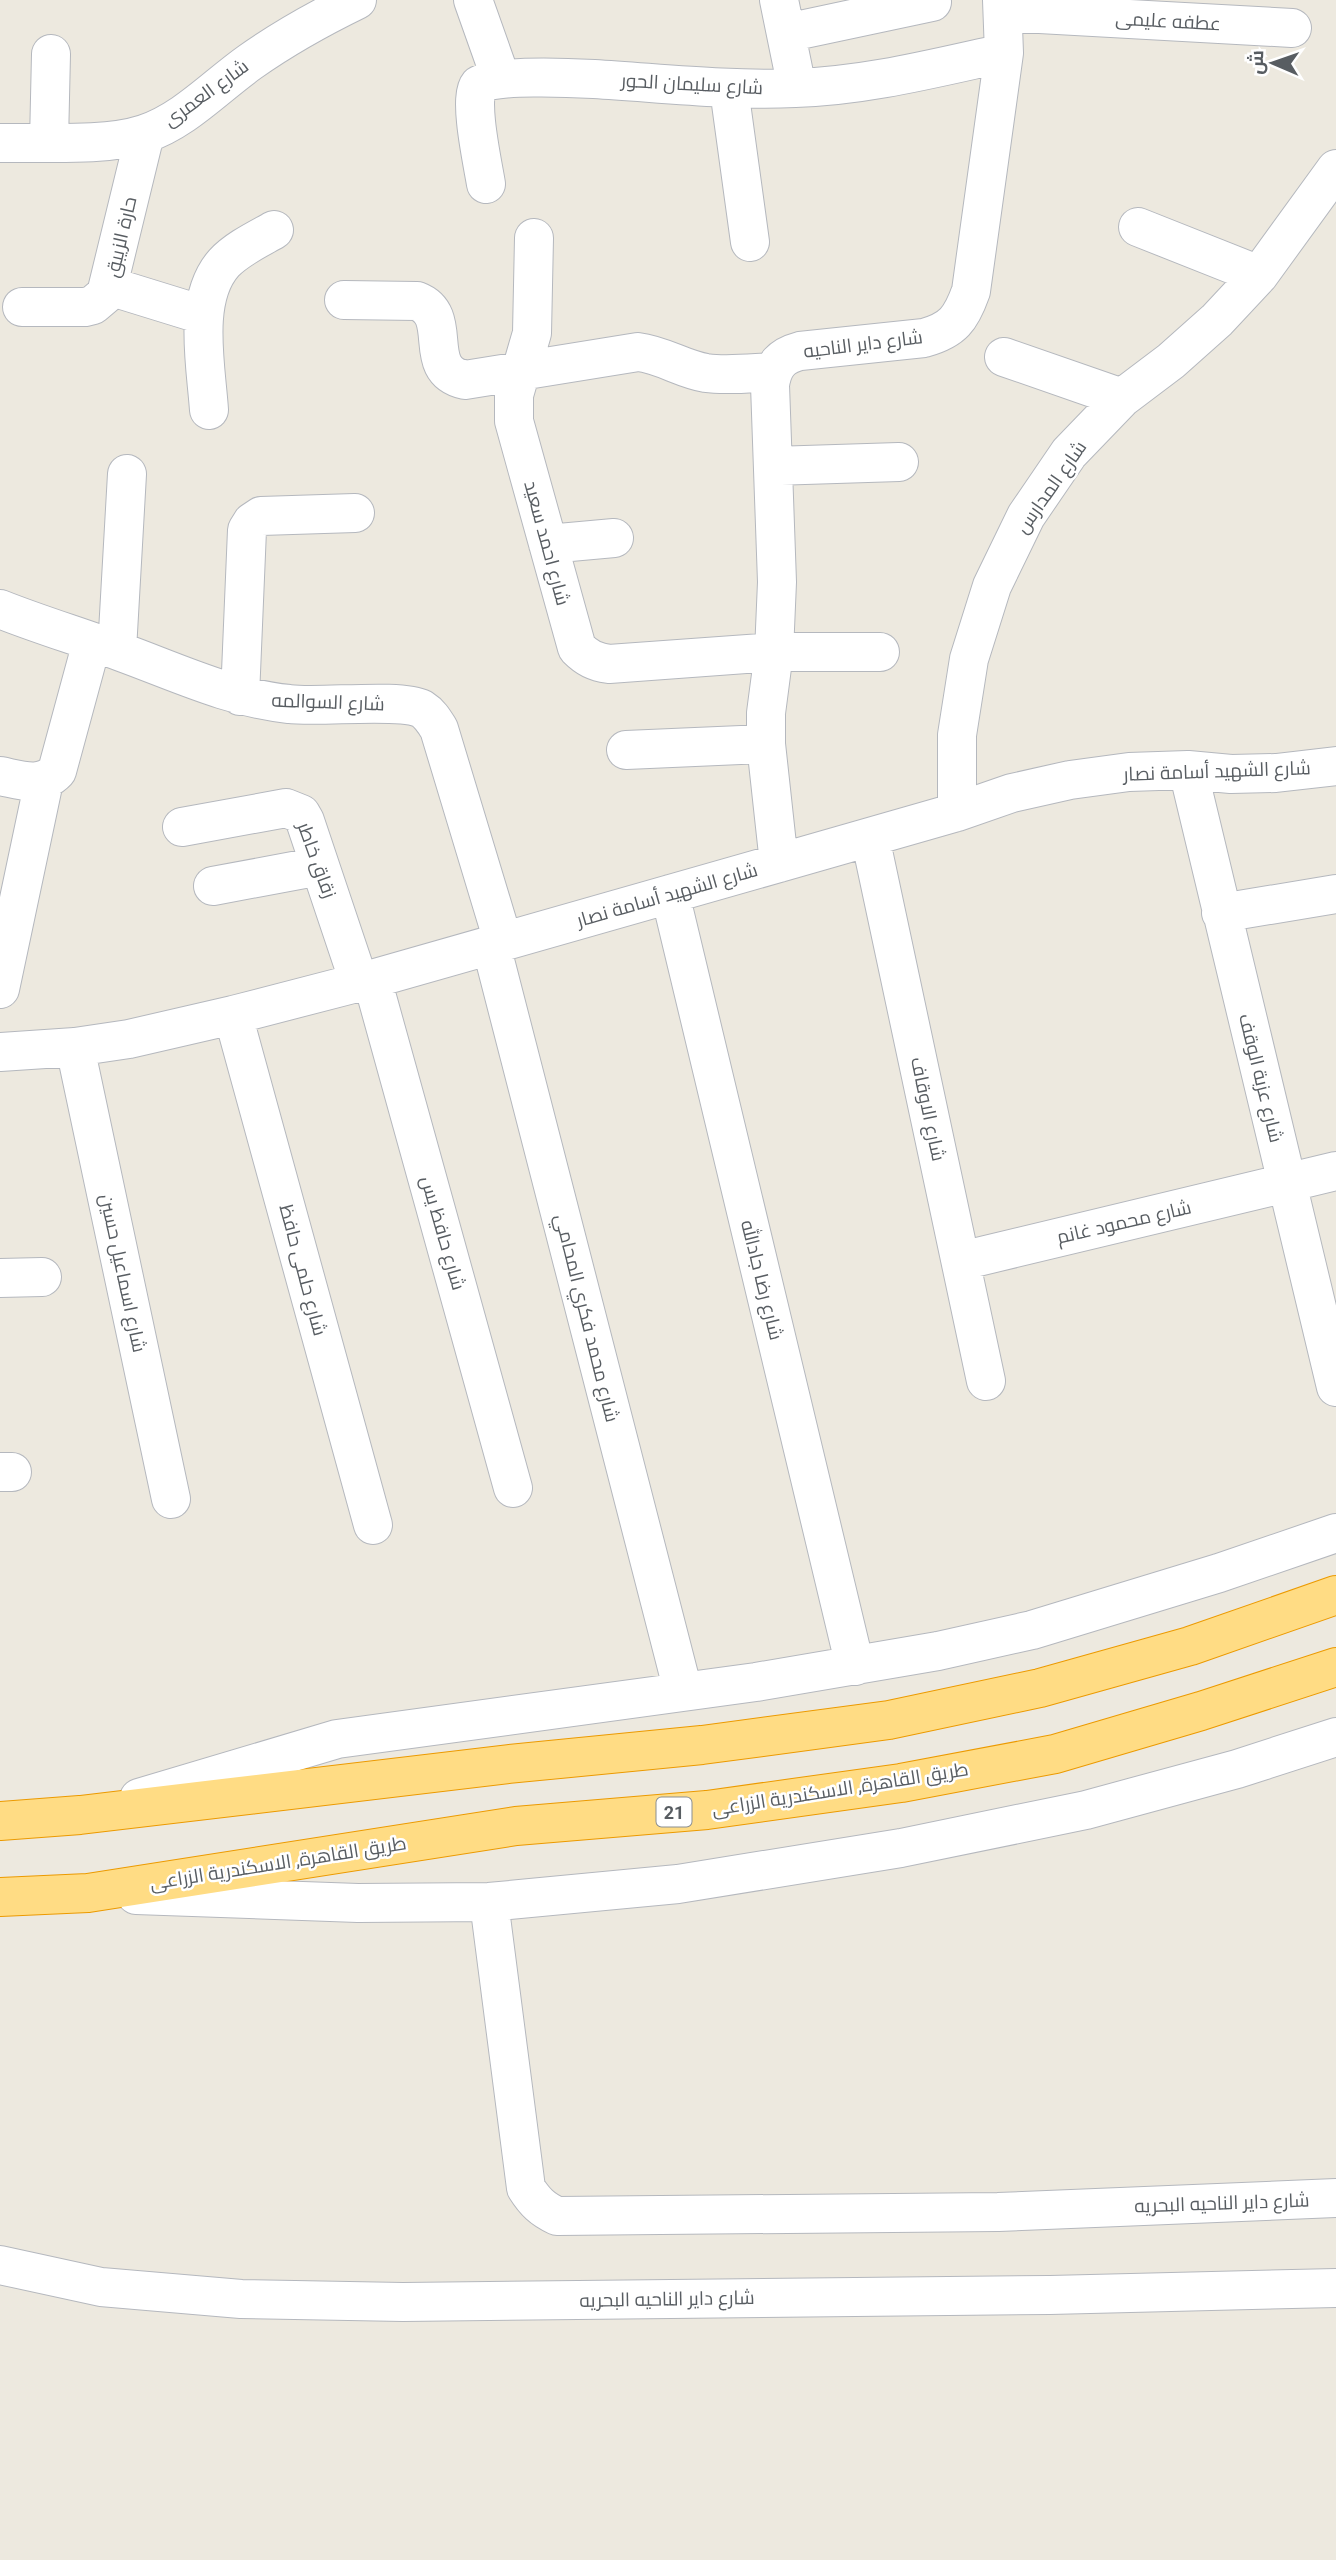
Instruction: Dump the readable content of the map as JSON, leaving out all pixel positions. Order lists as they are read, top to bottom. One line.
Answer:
{"streets":{"highway":["طريق القاهرة, الاسكندرية الزراعى","21"],"street":["عطفه عليمى","شارع سليمان الحور","شارع العمرى","حارة الزيبق","شارع داير الناحيه","شارع المدارس","شارع احمد سعيد","شارع السوالمه","شارع الشهيد أسامة نصار","زقاق خاطر","شارع عزبة الوقف","شارع الاوقاف","شارع محمود غانم","شارع حافظ يس","شارع حلمى حافظ","شارع اسماعيل حسين","شارع رضا جادالله","شارع محمد فكري المحامي","شارع داير الناحيه البحريه"]},"crossings":[["عطفه عليمى","شارع داير الناحيه"],["شارع سليمان الحور","شارع داير الناحيه"],["شارع العمرى","حارة الزيبق"],["شارع المدارس","شارع الشهيد أسامة نصار"],["شارع السوالمه","شارع الشهيد أسامة نصار"],["شارع السوالمه","شارع محمد فكري المحامي"],["شارع الشهيد أسامة نصار","زقاق خاطر"],["شارع الشهيد أسامة نصار","شارع عزبة الوقف"],["شارع الشهيد أسامة نصار","شارع الاوقاف"],["شارع الشهيد أسامة نصار","شارع حافظ يس"],["شارع الشهيد أسامة نصار","شارع حلمى حافظ"],["شارع الشهيد أسامة نصار","شارع اسماعيل حسين"],["شارع الشهيد أسامة نصار","شارع رضا جادالله"],["شارع الشهيد أسامة نصار","شارع محمد فكري المحامي"],["زقاق خاطر","شارع حافظ يس"],["شارع عزبة الوقف","شارع محمود غانم"],["شارع الاوقاف","شارع محمود غانم"]],"north":"left"}
